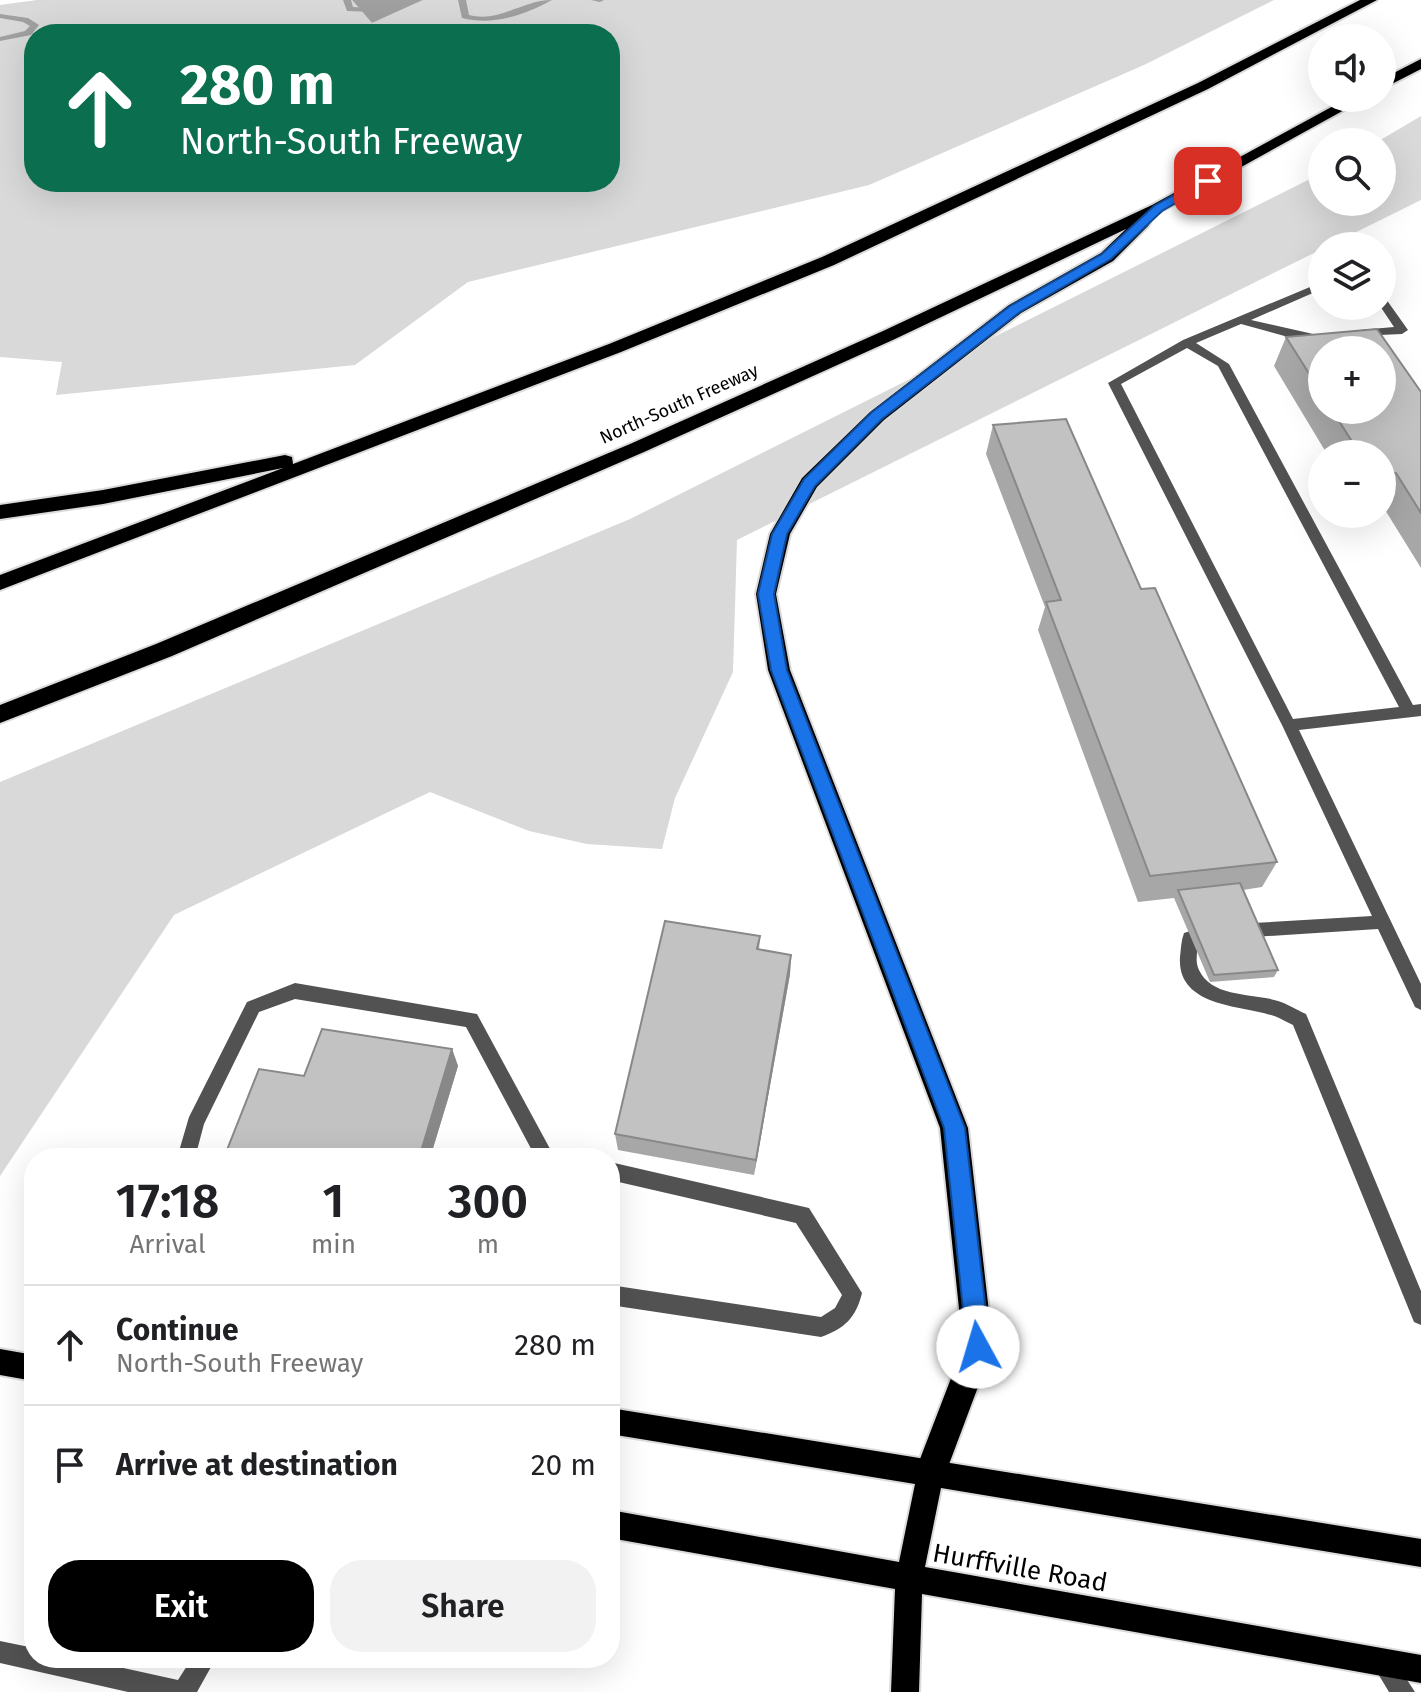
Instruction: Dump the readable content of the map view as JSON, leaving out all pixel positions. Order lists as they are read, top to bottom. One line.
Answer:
{"streets":{"highway":["North-South Freeway"],"main road":["Hurffville Road"]},"page":{"map_buttons":["+","−"],"turn":["280 m","North-South Freeway"],"eta":["17:18","Arrival","1","min","300","m"],"list":[{"name":"Continue","note":"North-South Freeway","value":"280 m"},{"name":"Arrive at destination","value":"20 m"}],"buttons":["Exit","Share"]}}
